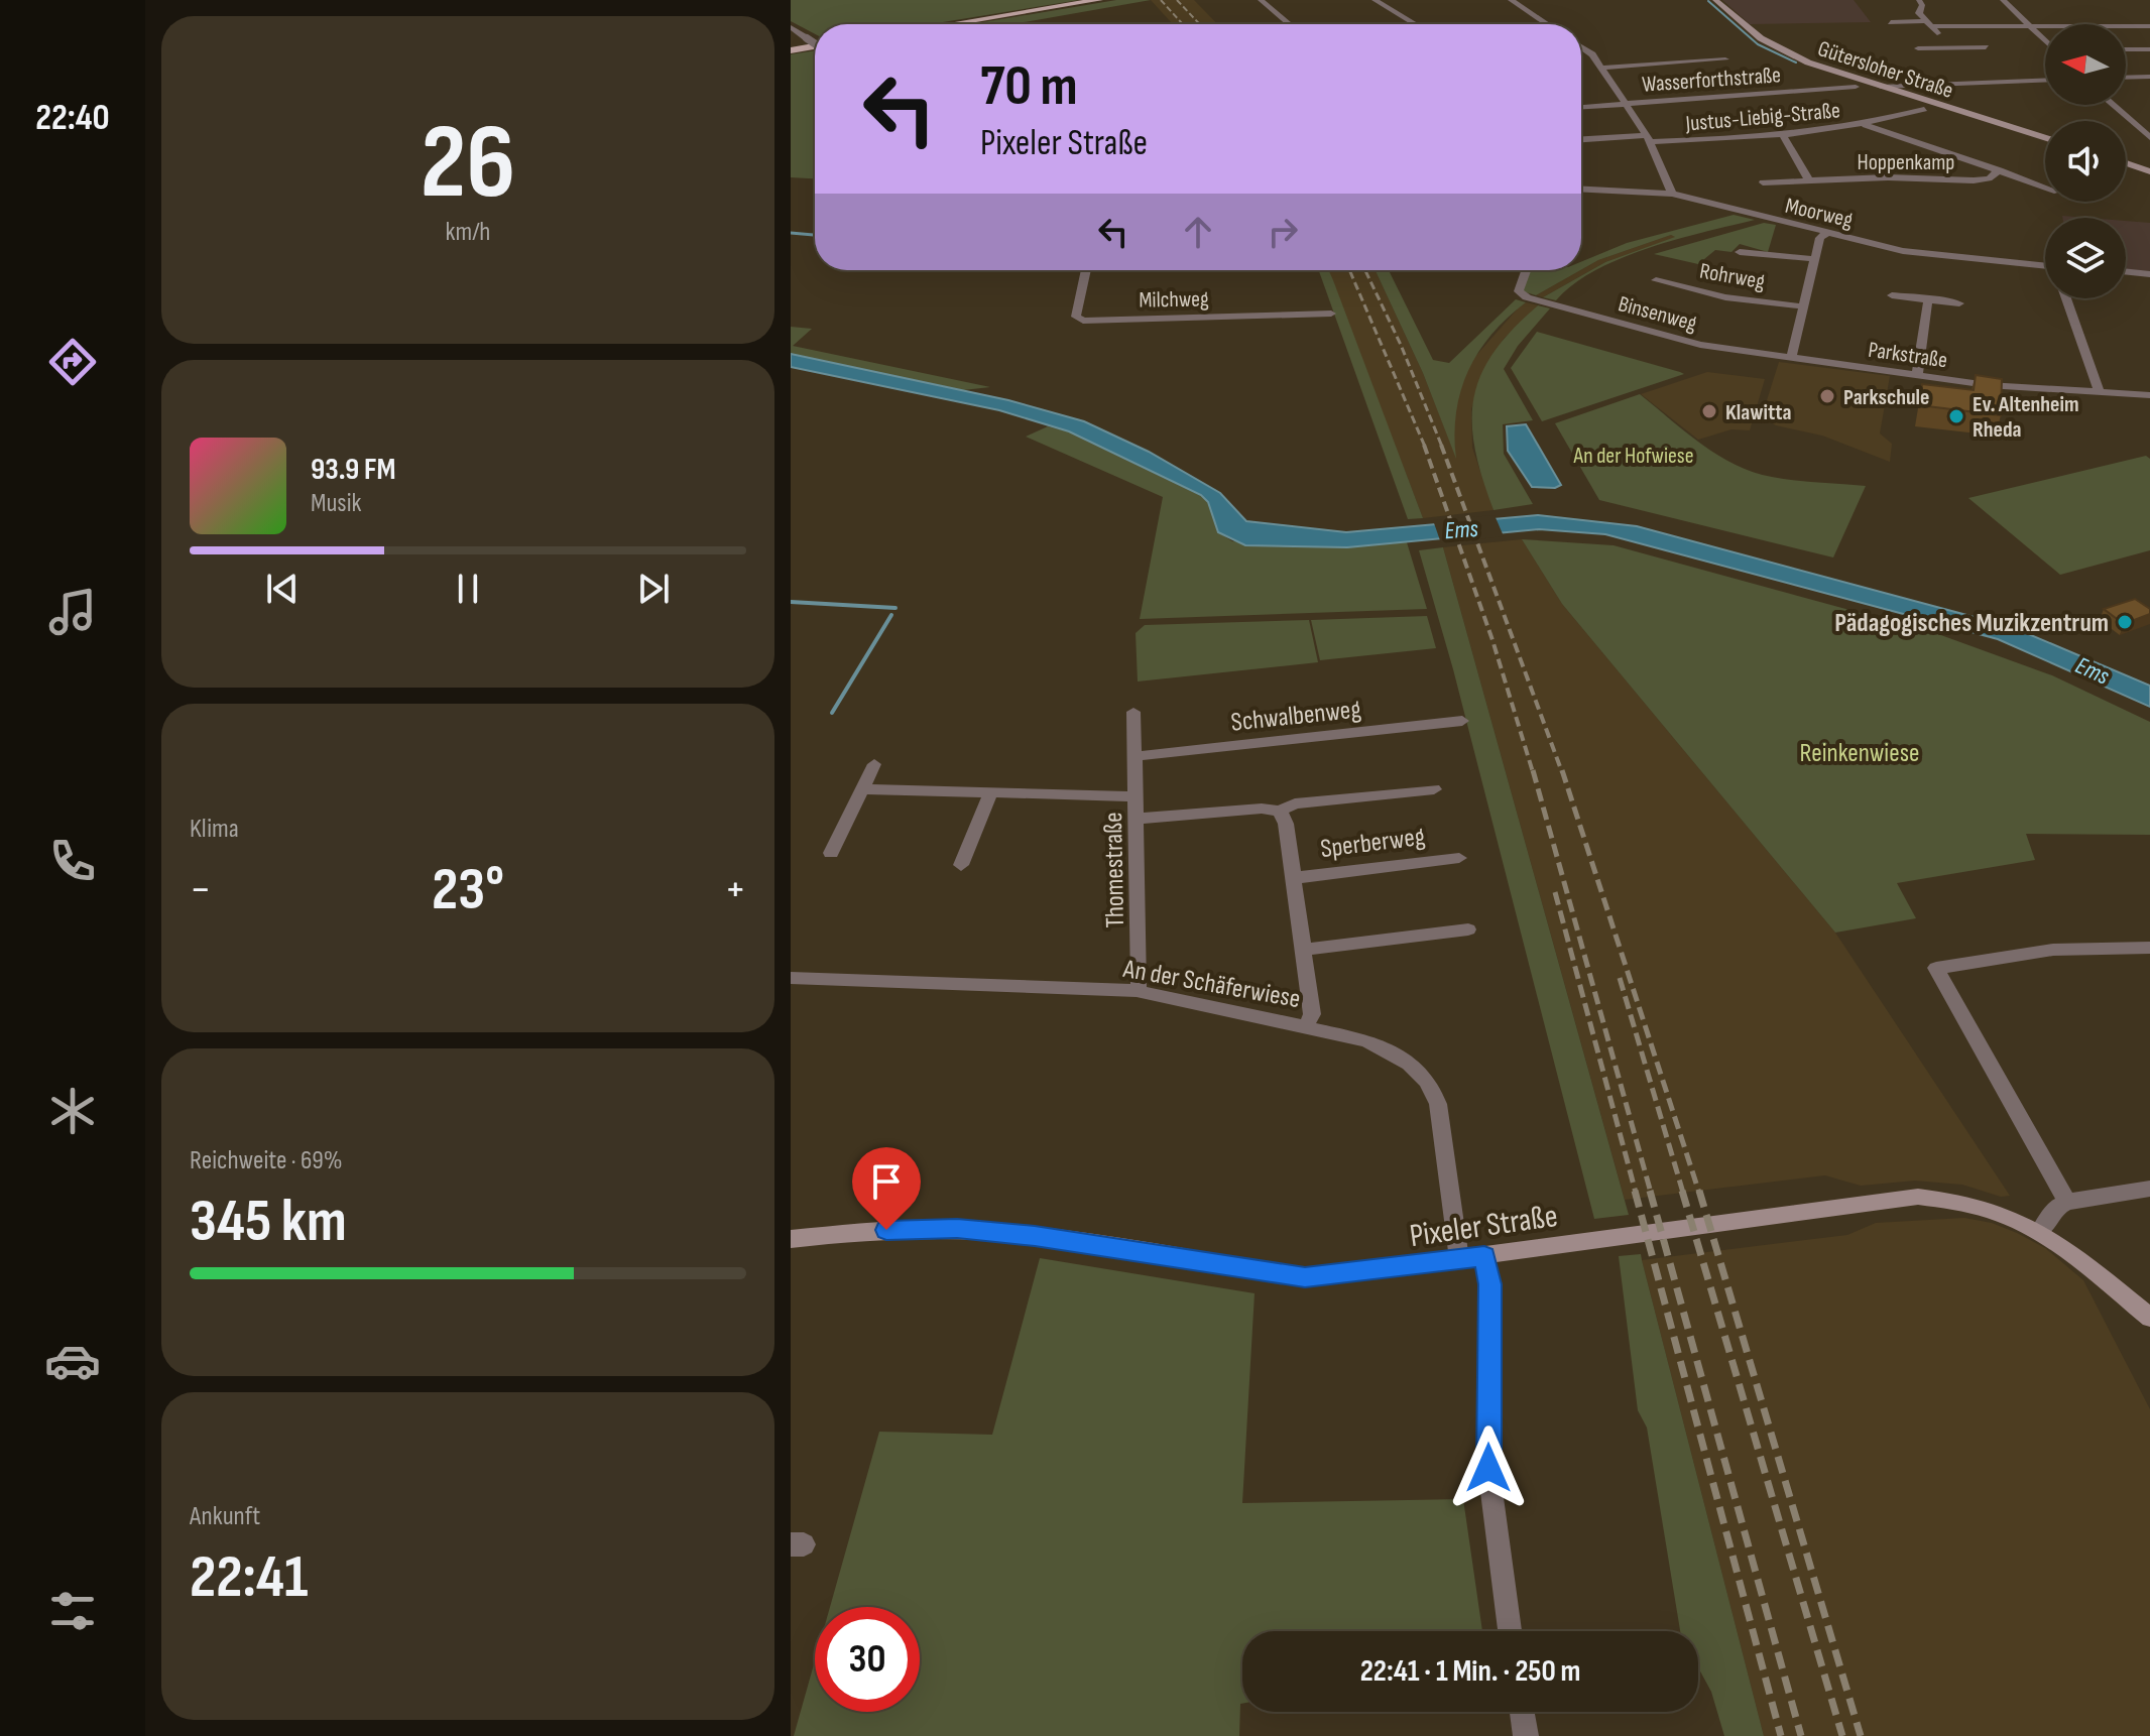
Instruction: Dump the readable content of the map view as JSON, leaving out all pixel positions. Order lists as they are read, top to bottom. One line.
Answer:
{"streets":{"main road":["Gütersloher Straße","Pixeler Straße"],"street":["Wasserforthstraße","Justus-Liebig-Straße","Hoppenkamp","Moorweg","Rohrweg","Milchweg","Binsenweg","Parkstraße","Schwalbenweg","Sperberweg","Thomestraße","An der Schäferwiese"]},"crossings":[["Justus-Liebig-Straße","Hoppenkamp"],["Binsenweg","Parkstraße"],["Schwalbenweg","Thomestraße"],["Sperberweg","Thomestraße"],["Sperberweg","An der Schäferwiese"],["Thomestraße","An der Schäferwiese"],["An der Schäferwiese","Pixeler Straße"]],"water":["Ems"],"parks":["An der Hofwiese","Reinkenwiese"],"places":["Parkschule","Klawitta","Ev. Altenheim Rheda","Pädagogisches Muzikzentrum"],"north":"left","page":{"tabs":"22:40","tile":[["26","km/h"],"Klima",["Reichweite · 69%","345 km"],["Ankunft","22:41"]],"turn":["70 m","Pixeler Straße"],"song":["93.9 FM","Musik"],"heat":["−","23°","+"],"limit":"30","trip":"22:41 · 1 Min. · 250 m"}}
